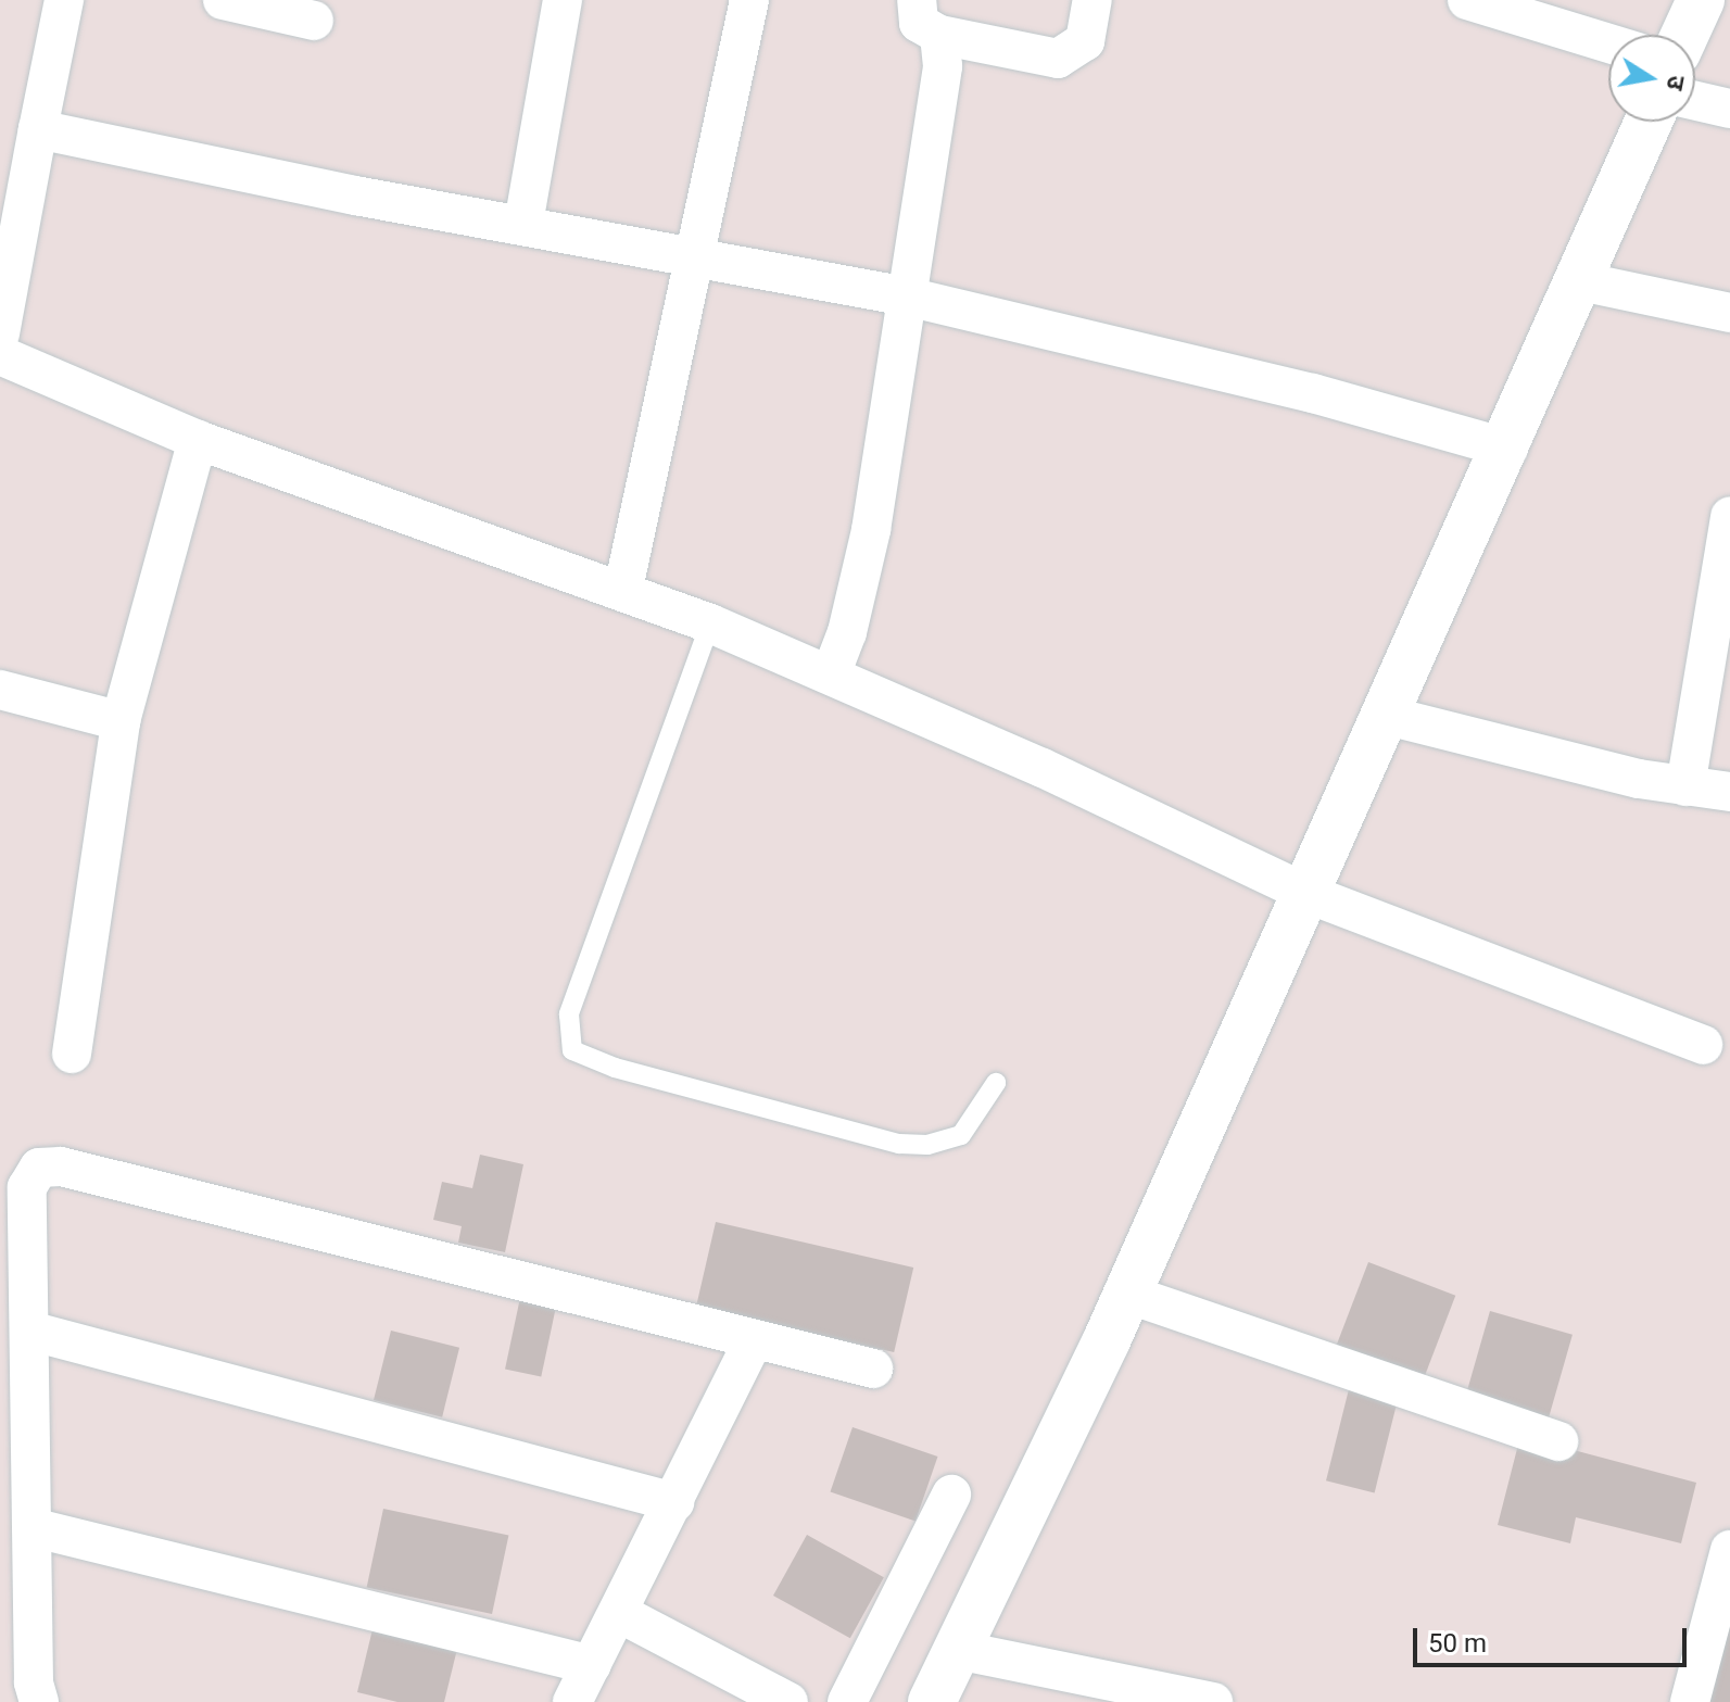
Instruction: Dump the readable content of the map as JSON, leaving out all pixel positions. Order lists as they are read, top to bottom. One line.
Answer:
{"scale_bar":"50 m","north":"right"}
